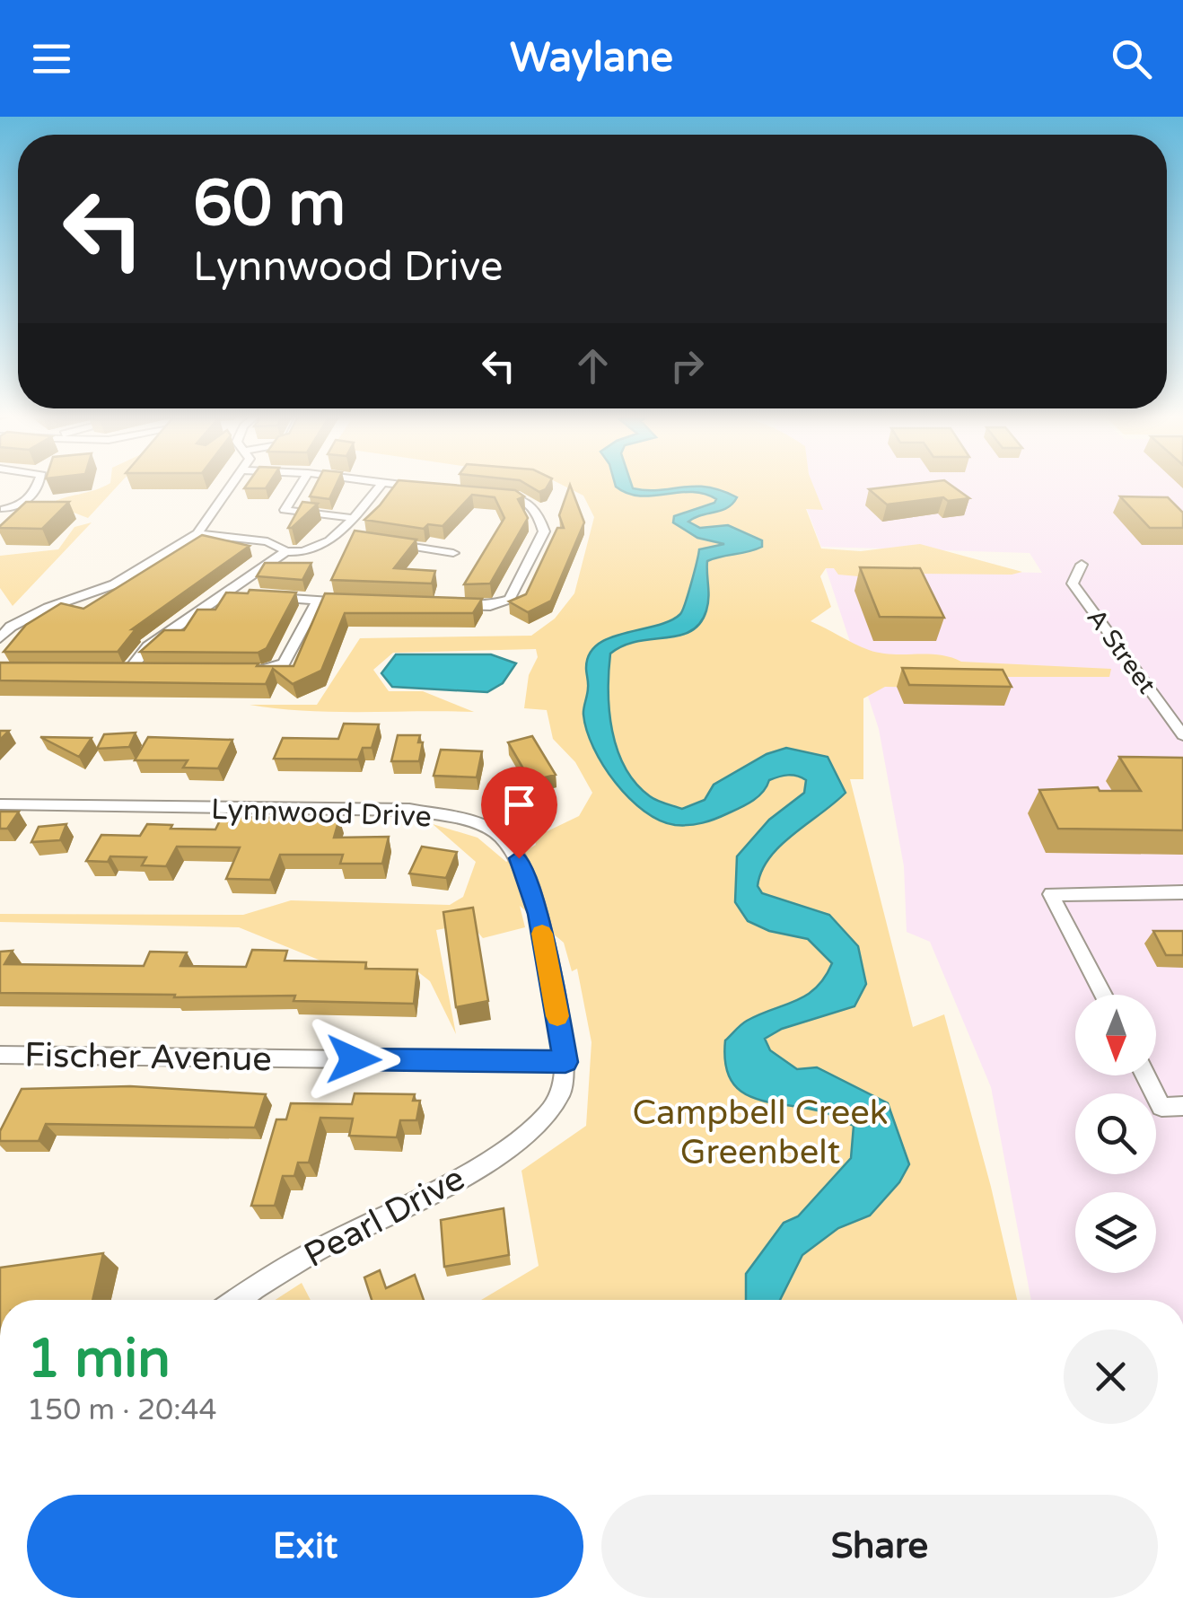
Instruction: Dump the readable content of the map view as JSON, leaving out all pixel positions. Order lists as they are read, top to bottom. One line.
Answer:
{"streets":{"street":["A Street","Lynnwood Drive","Fischer Avenue","Pearl Drive"]},"crossings":[["Lynnwood Drive","Fischer Avenue"],["Lynnwood Drive","Pearl Drive"]],"parks":["Campbell Creek Greenbelt"],"north":"bottom","page":{"header":"Waylane","turn":["60 m","Lynnwood Drive"],"heading":["1 min","150 m · 20:44"],"buttons":["Exit","Share"]}}
